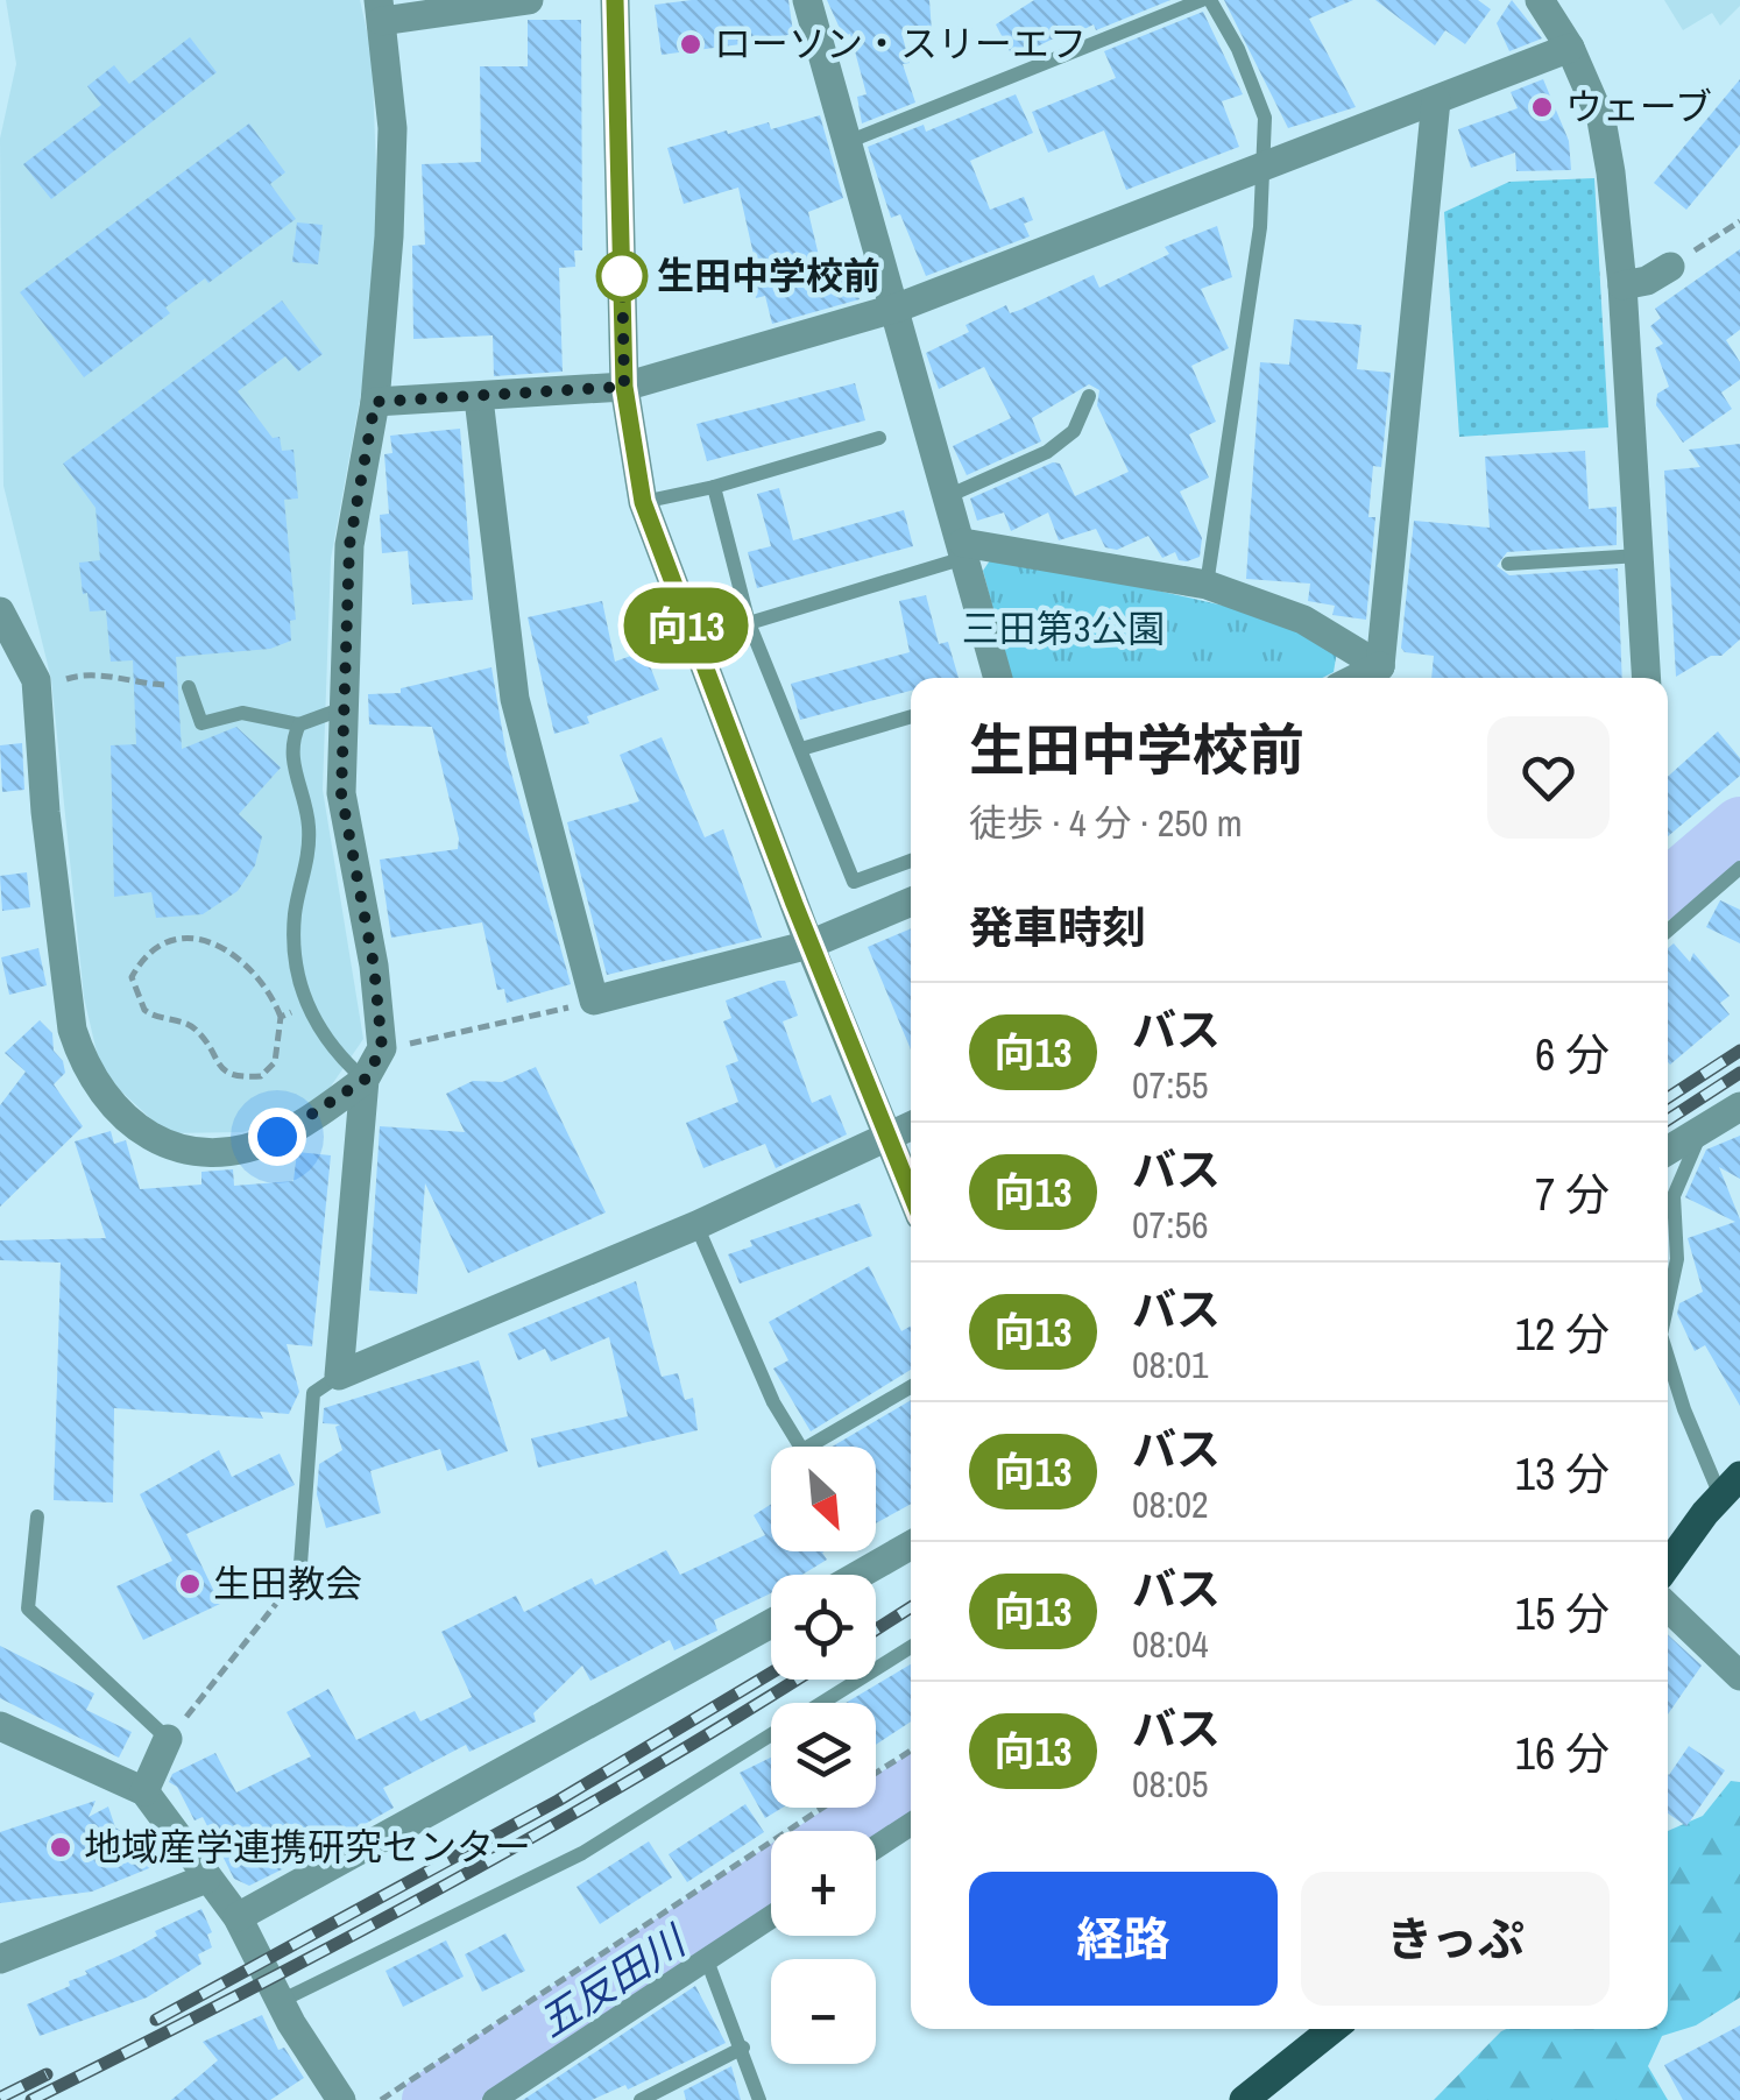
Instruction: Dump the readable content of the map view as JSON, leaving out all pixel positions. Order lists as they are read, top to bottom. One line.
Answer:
{"water":["五反田川"],"parks":["三田第3公園"],"places":["ローソン・スリーエフ","ウェーブ","生田中学校前","生田教会","地域産学連携研究センター"],"lines":["bus line 向13"],"north":"bottom right","page":{"on_map":"向13","heading":[["生田中学校前","徒歩 · 4 分 · 250 m"],"発車時刻"],"list":[{"mark":"向13","name":"バス","note":"07:55","value":"6 分"},{"mark":"向13","name":"バス","note":"07:56","value":"7 分"},{"mark":"向13","name":"バス","note":"08:01","value":"12 分"},{"mark":"向13","name":"バス","note":"08:02","value":"13 分"},{"mark":"向13","name":"バス","note":"08:04","value":"15 分"},{"mark":"向13","name":"バス","note":"08:05","value":"16 分"}],"map_buttons":["+","−"],"buttons":["経路","きっぷ"]}}
